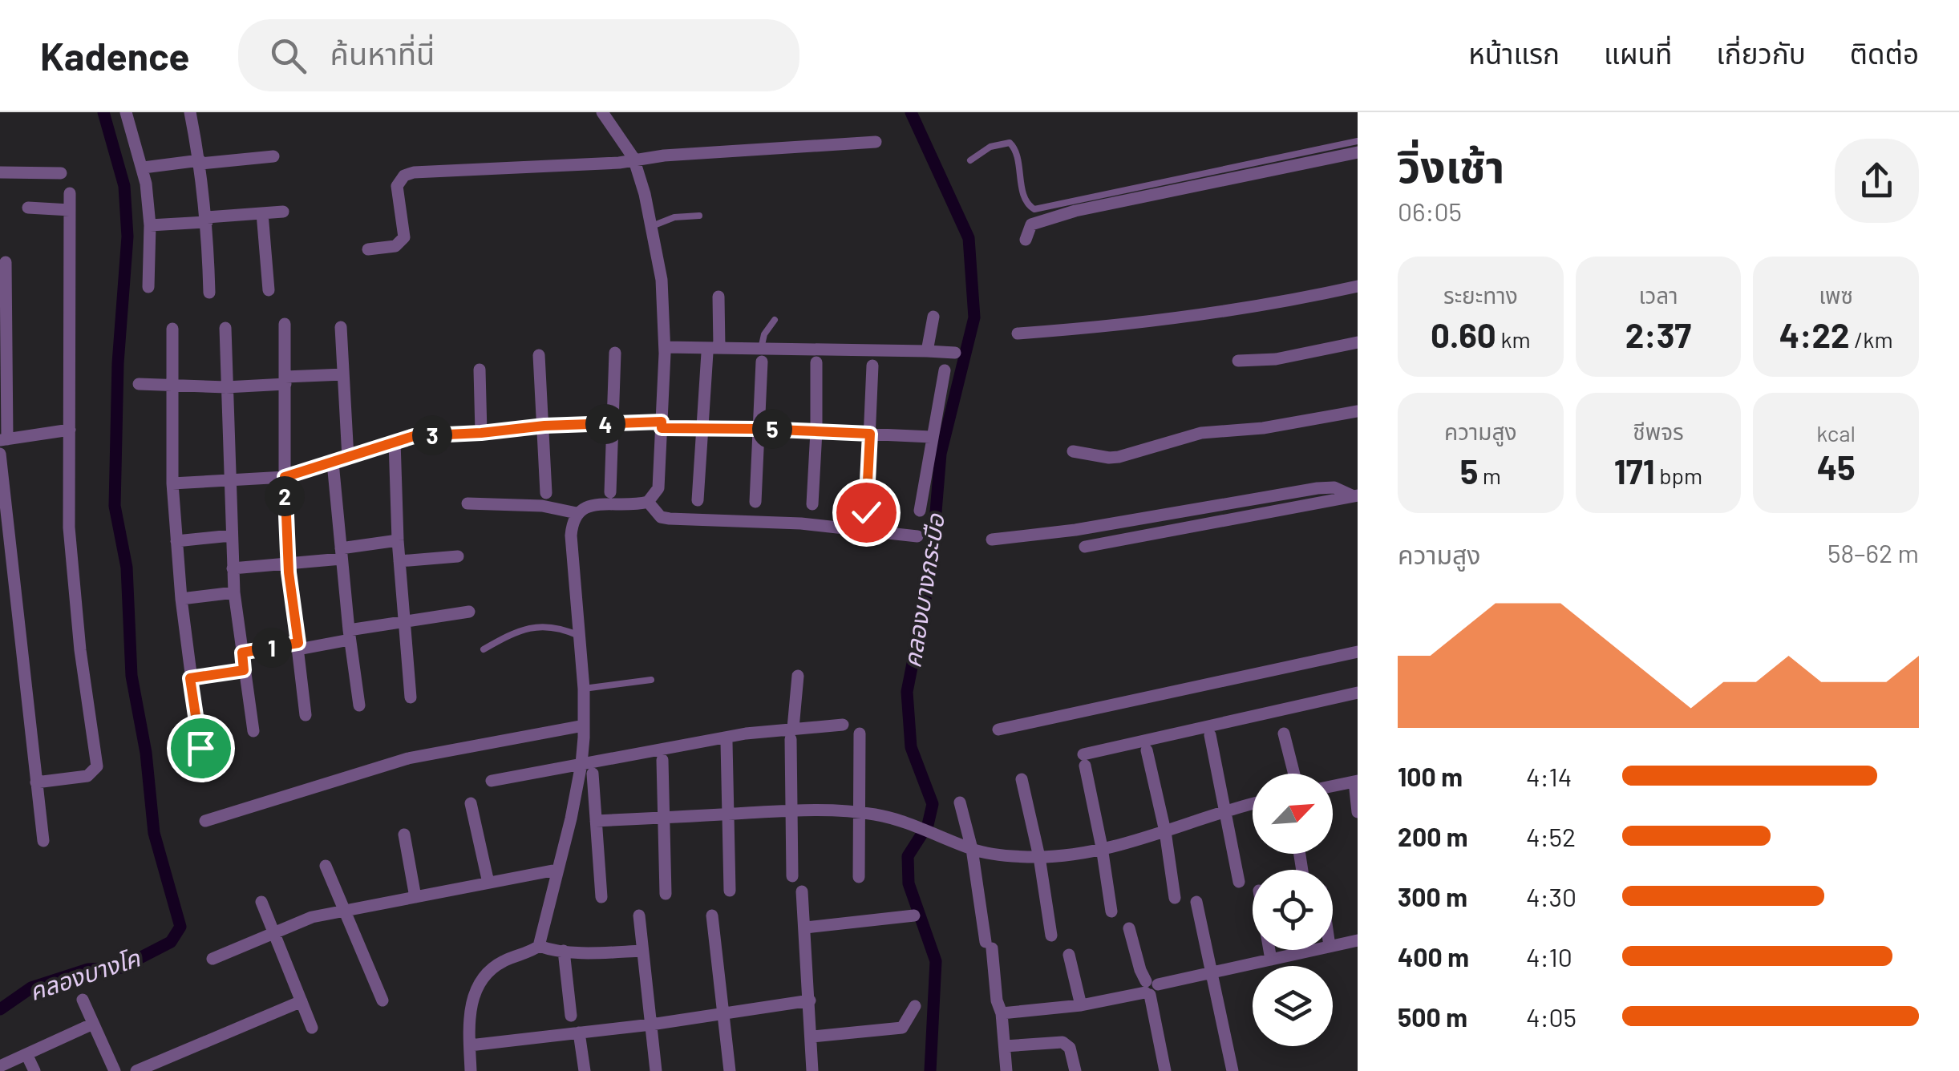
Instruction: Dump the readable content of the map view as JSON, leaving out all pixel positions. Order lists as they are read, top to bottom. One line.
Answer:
{"water":["คลองบางกระบือ","คลองบางโค"],"north":"top right","page":{"header":"Kadence","search":"ค้นหาที่นี่","nav":["หน้าแรก","แผนที่","เกี่ยวกับ","ติดต่อ"],"heading":["วิ่งเช้า","06:05"],"stats":[["ระยะทาง","0.60 km"],["เวลา","2:37"],["เพซ","4:22 /km"],["ความสูง","5 m"],["ชีพจร","171 bpm"],["kcal","45"]],"pins":["4","5","3","2","1"],"chart":["ความสูง","58–62 m"],"list":[{"name":"100 m","note":"4:14"},{"name":"200 m","note":"4:52"},{"name":"300 m","note":"4:30"},{"name":"400 m","note":"4:10"},{"name":"500 m","note":"4:05"}]}}
